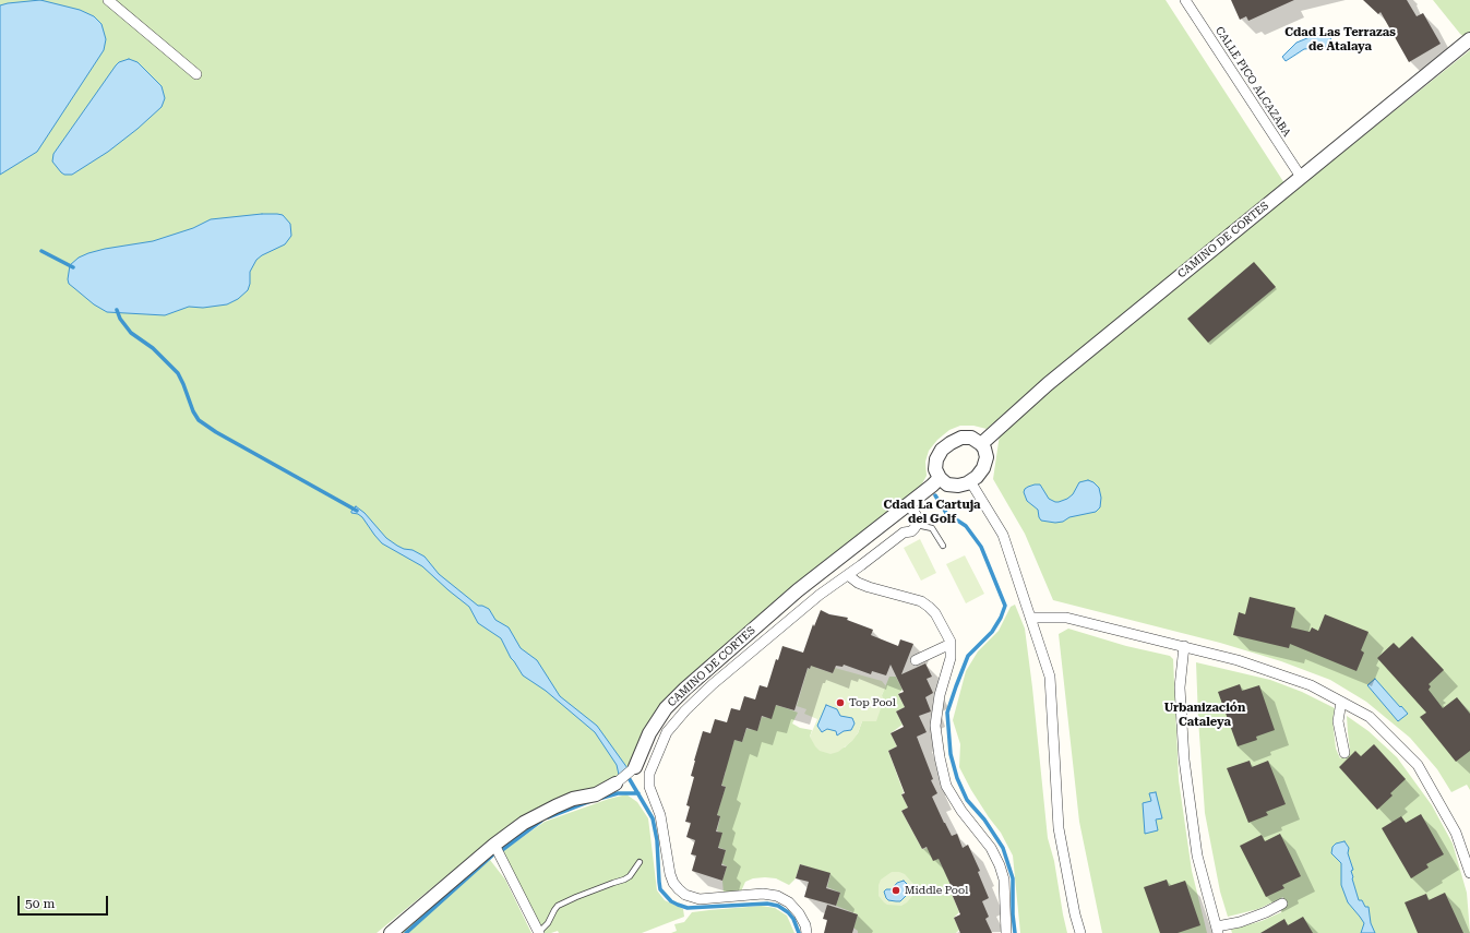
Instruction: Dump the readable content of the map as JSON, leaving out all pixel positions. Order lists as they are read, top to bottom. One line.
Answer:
{"streets":{"street":["CALLE PICO ALCAZABA","CAMINO DE CORTES"]},"crossings":[["CALLE PICO ALCAZABA","CAMINO DE CORTES"]],"districts":["Cdad Las Terrazas de Atalaya","Cdad La Cartuja del Golf","Urbanización Cataleya"],"places":["Top Pool","Middle Pool"],"scale_bar":"50 m"}
